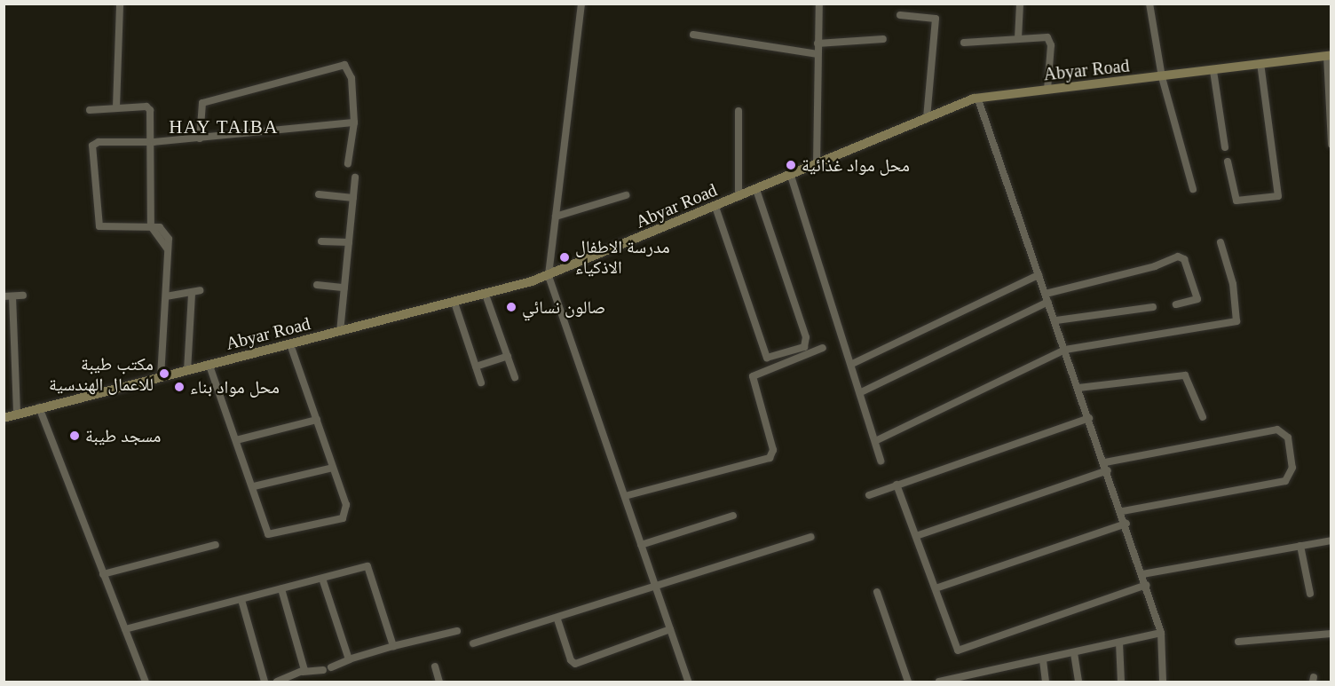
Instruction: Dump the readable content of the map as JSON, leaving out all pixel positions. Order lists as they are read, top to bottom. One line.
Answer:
{"streets":{"main road":["Abyar Road"]},"districts":["HAY TAIBA"],"places":["محل مواد غذائية","مدرسة الاطفال الاذكياء","صالون نسائي","مكتب طيبة للاعمال الهندسية","محل مواد بناء","مسجد طيبة"]}
